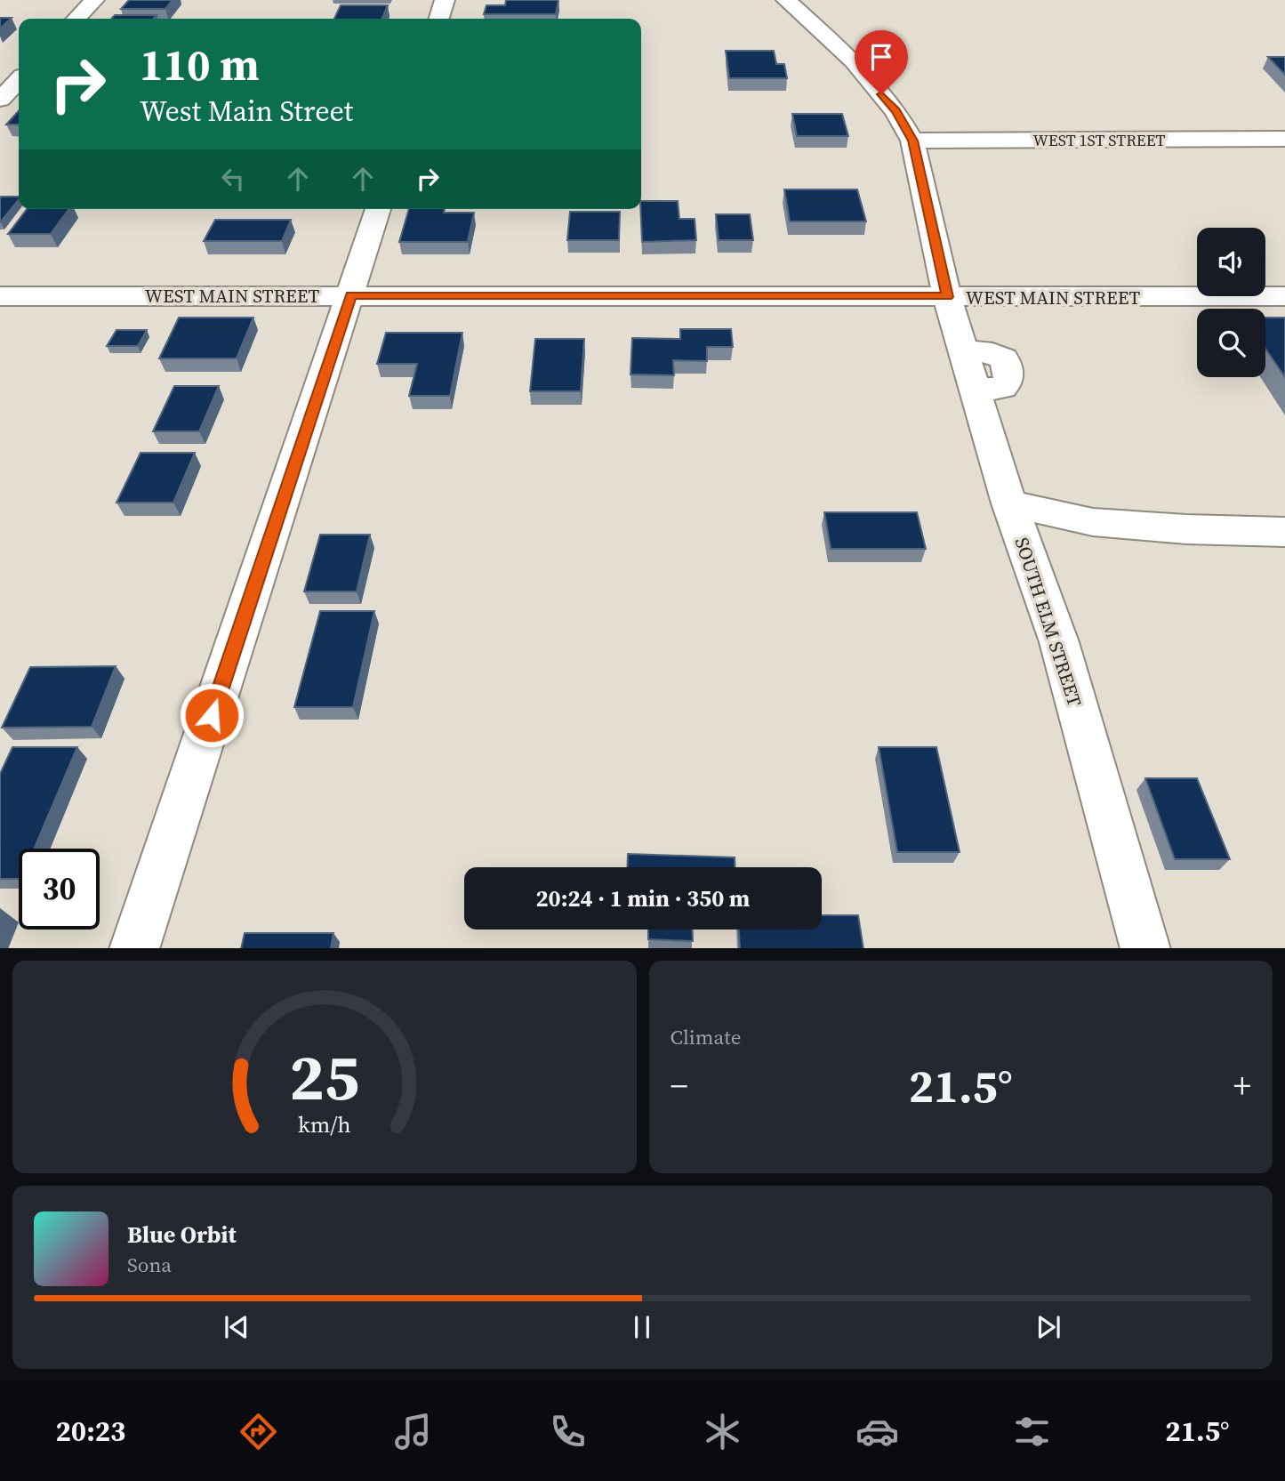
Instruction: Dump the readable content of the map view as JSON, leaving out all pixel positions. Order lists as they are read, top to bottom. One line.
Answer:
{"streets":{"street":["WEST 1ST STREET","WEST MAIN STREET","SOUTH ELM STREET"]},"crossings":[["WEST 1ST STREET","SOUTH ELM STREET"],["WEST MAIN STREET","SOUTH ELM STREET"]],"page":{"turn":["110 m","West Main Street"],"limit":"30","trip":"20:24 · 1 min · 350 m","tile":"Climate","heat":["−","21.5°","+"],"song":["Blue Orbit","Sona"],"tabs":["20:23","21.5°"],"gauge":["25","km/h"]}}
